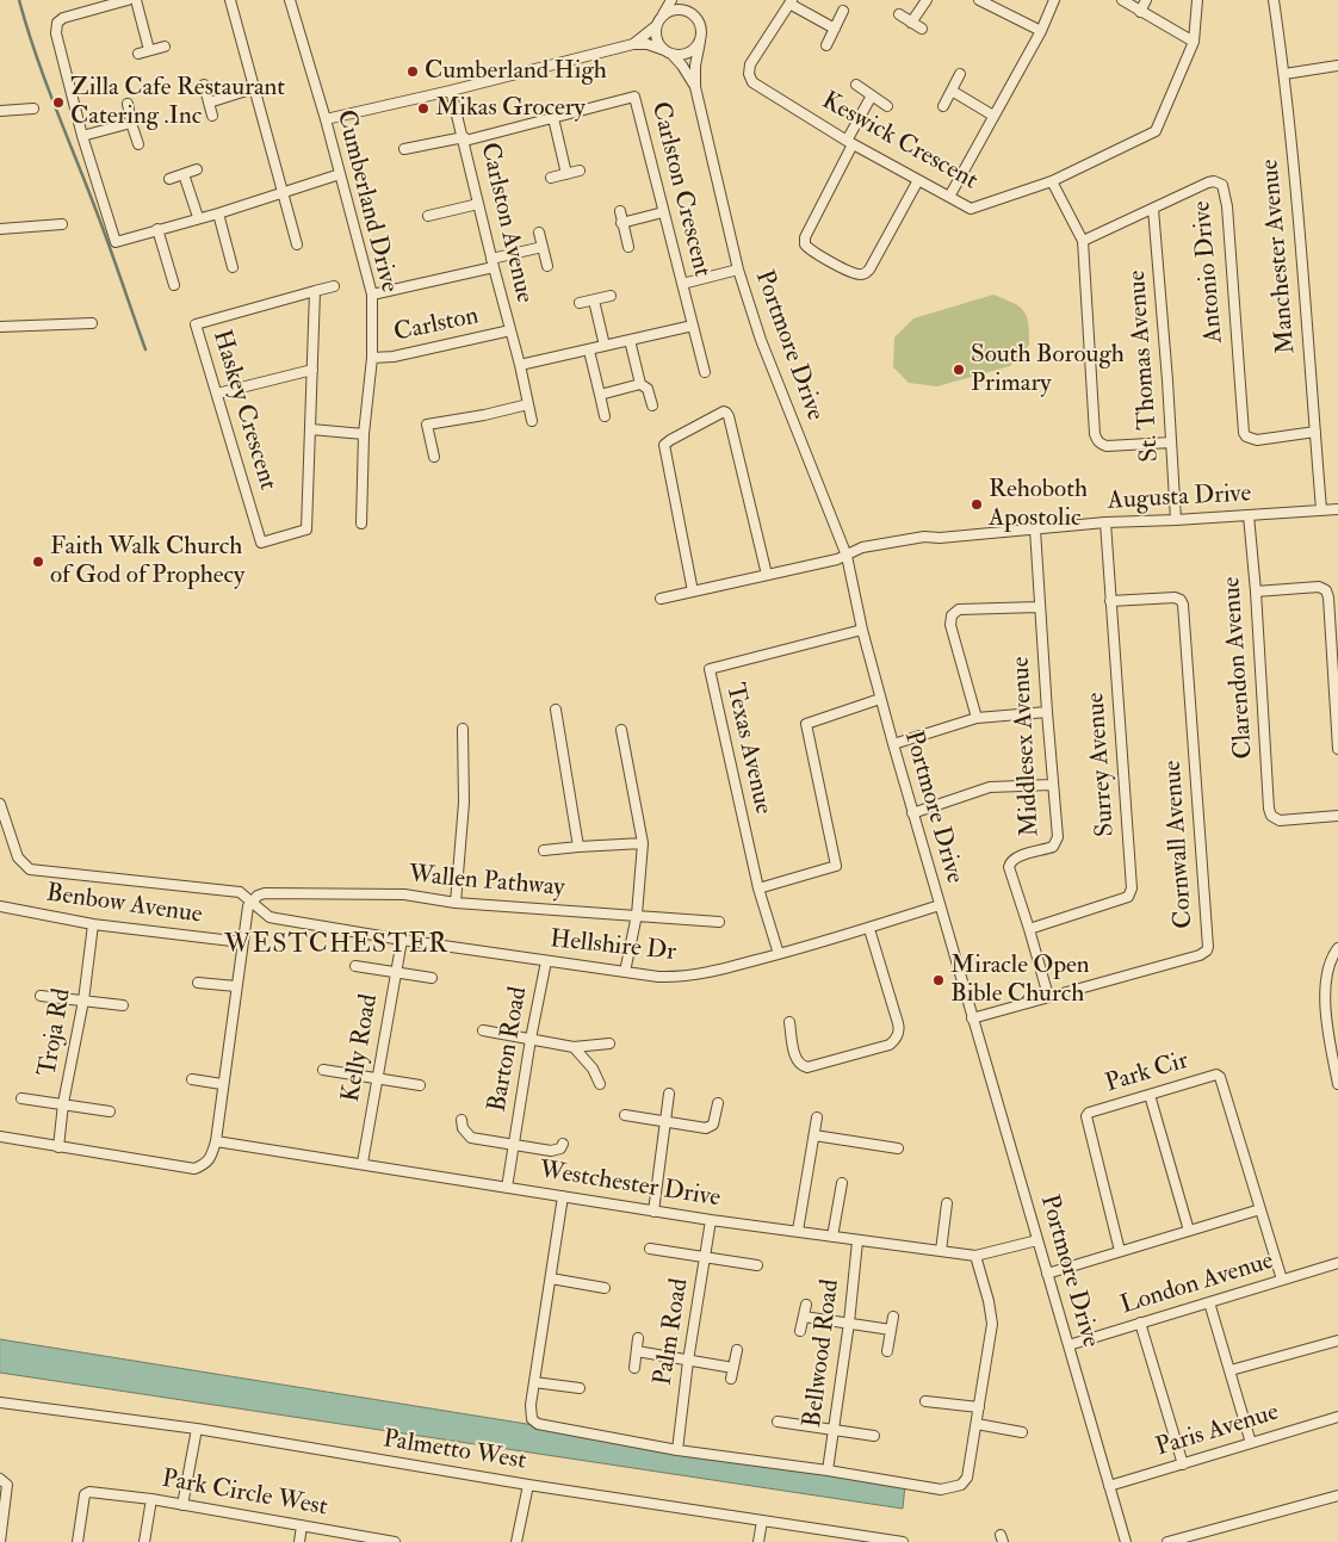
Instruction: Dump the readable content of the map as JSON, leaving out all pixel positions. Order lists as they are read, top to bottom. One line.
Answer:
{"streets":{"street":["Keswick Crescent","Carlston Crescent","Cumberland Drive","Carlston Avenue","Manchester Avenue","Antonio Drive","Carlston","Portmore Drive","St. Thomas Avenue","Haskey Crescent","Augusta Drive","Clarendon Avenue","Middlesex Avenue","Texas Avenue","Surrey Avenue","Cornwall Avenue","Wallen Pathway","Benbow Avenue","Hellshire Dr","Troja Rd","Kelly Road","Barton Road","Park Cir","Westchester Drive","London Avenue","Palm Road","Bellwood Road","Paris Avenue","Palmetto West","Park Circle West"]},"crossings":[["Carlston Crescent","Carlston Avenue"],["Cumberland Drive","Carlston"],["Carlston Avenue","Carlston"],["Manchester Avenue","Antonio Drive"],["Manchester Avenue","Augusta Drive"],["Antonio Drive","St. Thomas Avenue"],["Portmore Drive","Augusta Drive"],["Portmore Drive","Texas Avenue"],["Portmore Drive","Cornwall Avenue"],["Portmore Drive","Hellshire Dr"],["Portmore Drive","Westchester Drive"],["Portmore Drive","London Avenue"],["Portmore Drive","Paris Avenue"],["St. Thomas Avenue","Augusta Drive"],["Augusta Drive","Clarendon Avenue"],["Augusta Drive","Middlesex Avenue"],["Augusta Drive","Surrey Avenue"],["Middlesex Avenue","Surrey Avenue"],["Middlesex Avenue","Cornwall Avenue"],["Texas Avenue","Hellshire Dr"],["Surrey Avenue","Cornwall Avenue"],["Wallen Pathway","Hellshire Dr"],["Benbow Avenue","Troja Rd"],["Hellshire Dr","Kelly Road"],["Hellshire Dr","Barton Road"],["Kelly Road","Westchester Drive"],["Barton Road","Westchester Drive"],["Park Cir","London Avenue"],["Westchester Drive","Palm Road"],["Westchester Drive","Bellwood Road"]],"districts":["WESTCHESTER"],"places":["Cumberland High","Zilla Cafe Restaurant Catering .Inc","Mikas Grocery","South Borough Primary","Rehoboth Apostolic","Faith Walk Church of God of Prophecy","Miracle Open Bible Church"]}
